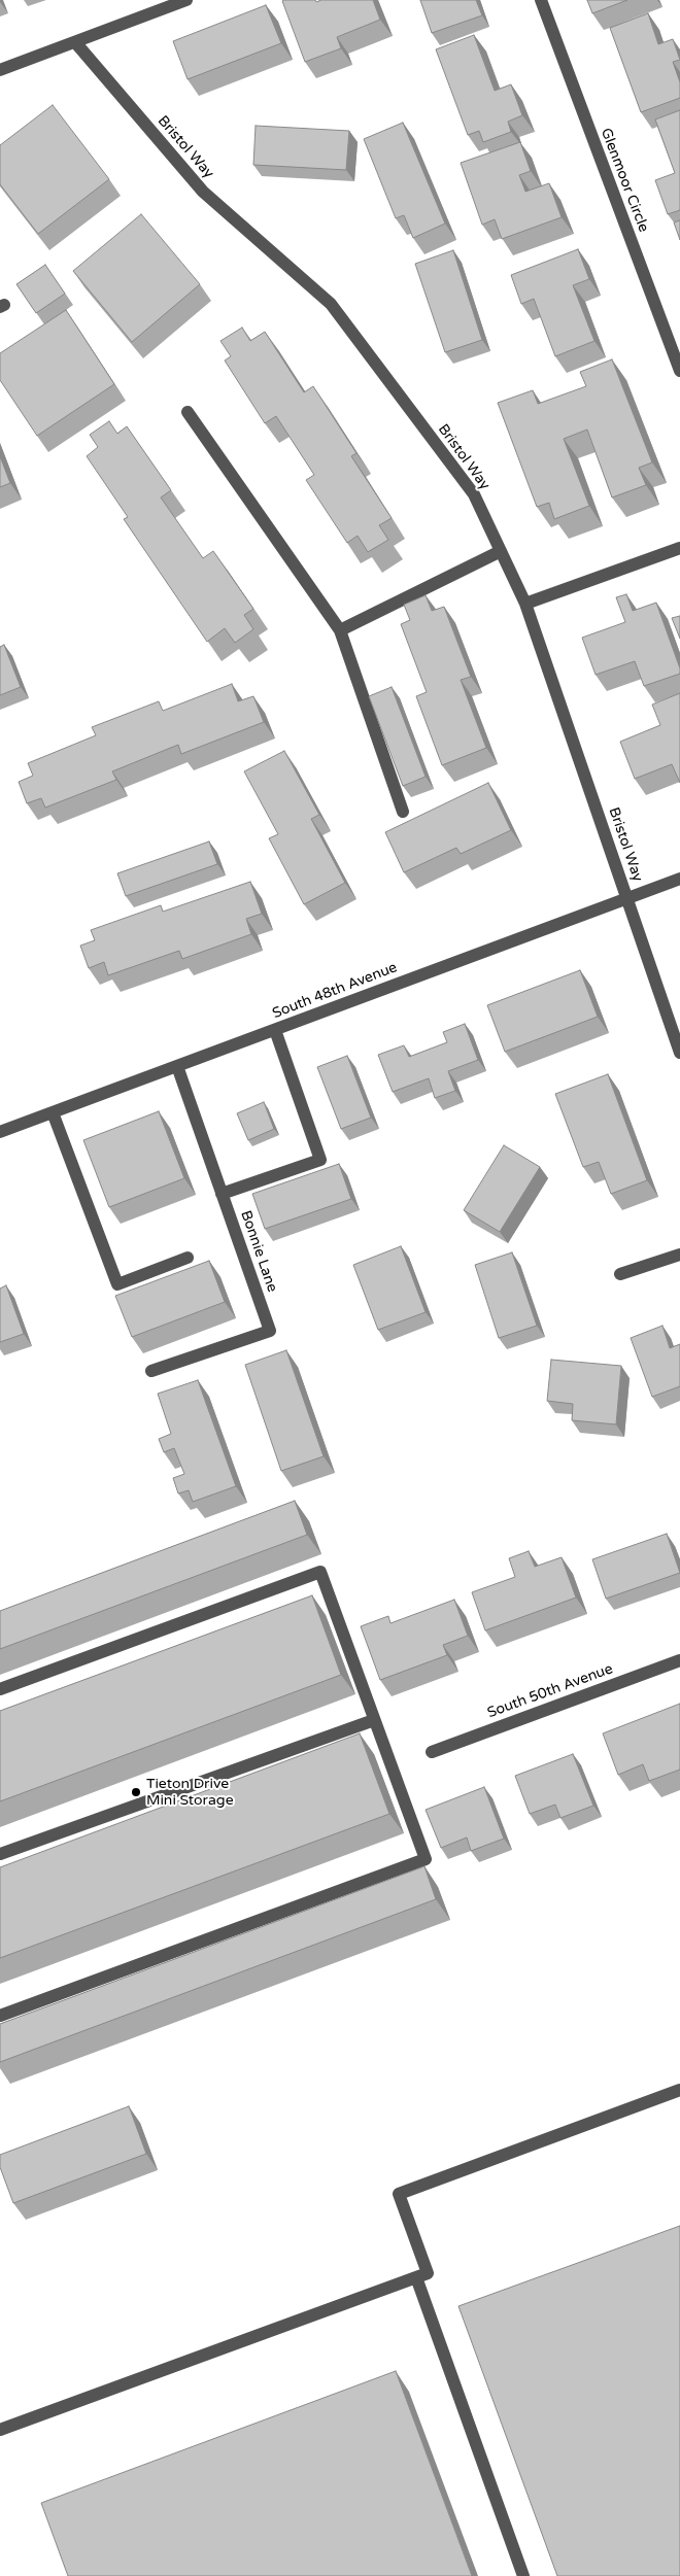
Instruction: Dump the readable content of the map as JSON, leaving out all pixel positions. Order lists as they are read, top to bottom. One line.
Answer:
{"streets":{"street":["Bristol Way","Glenmoor Circle","South 48th Avenue","Bonnie Lane","South 50th Avenue"]},"crossings":[["Bristol Way","South 48th Avenue"],["South 48th Avenue","Bonnie Lane"]],"places":["Tieton Drive Mini Storage"]}
